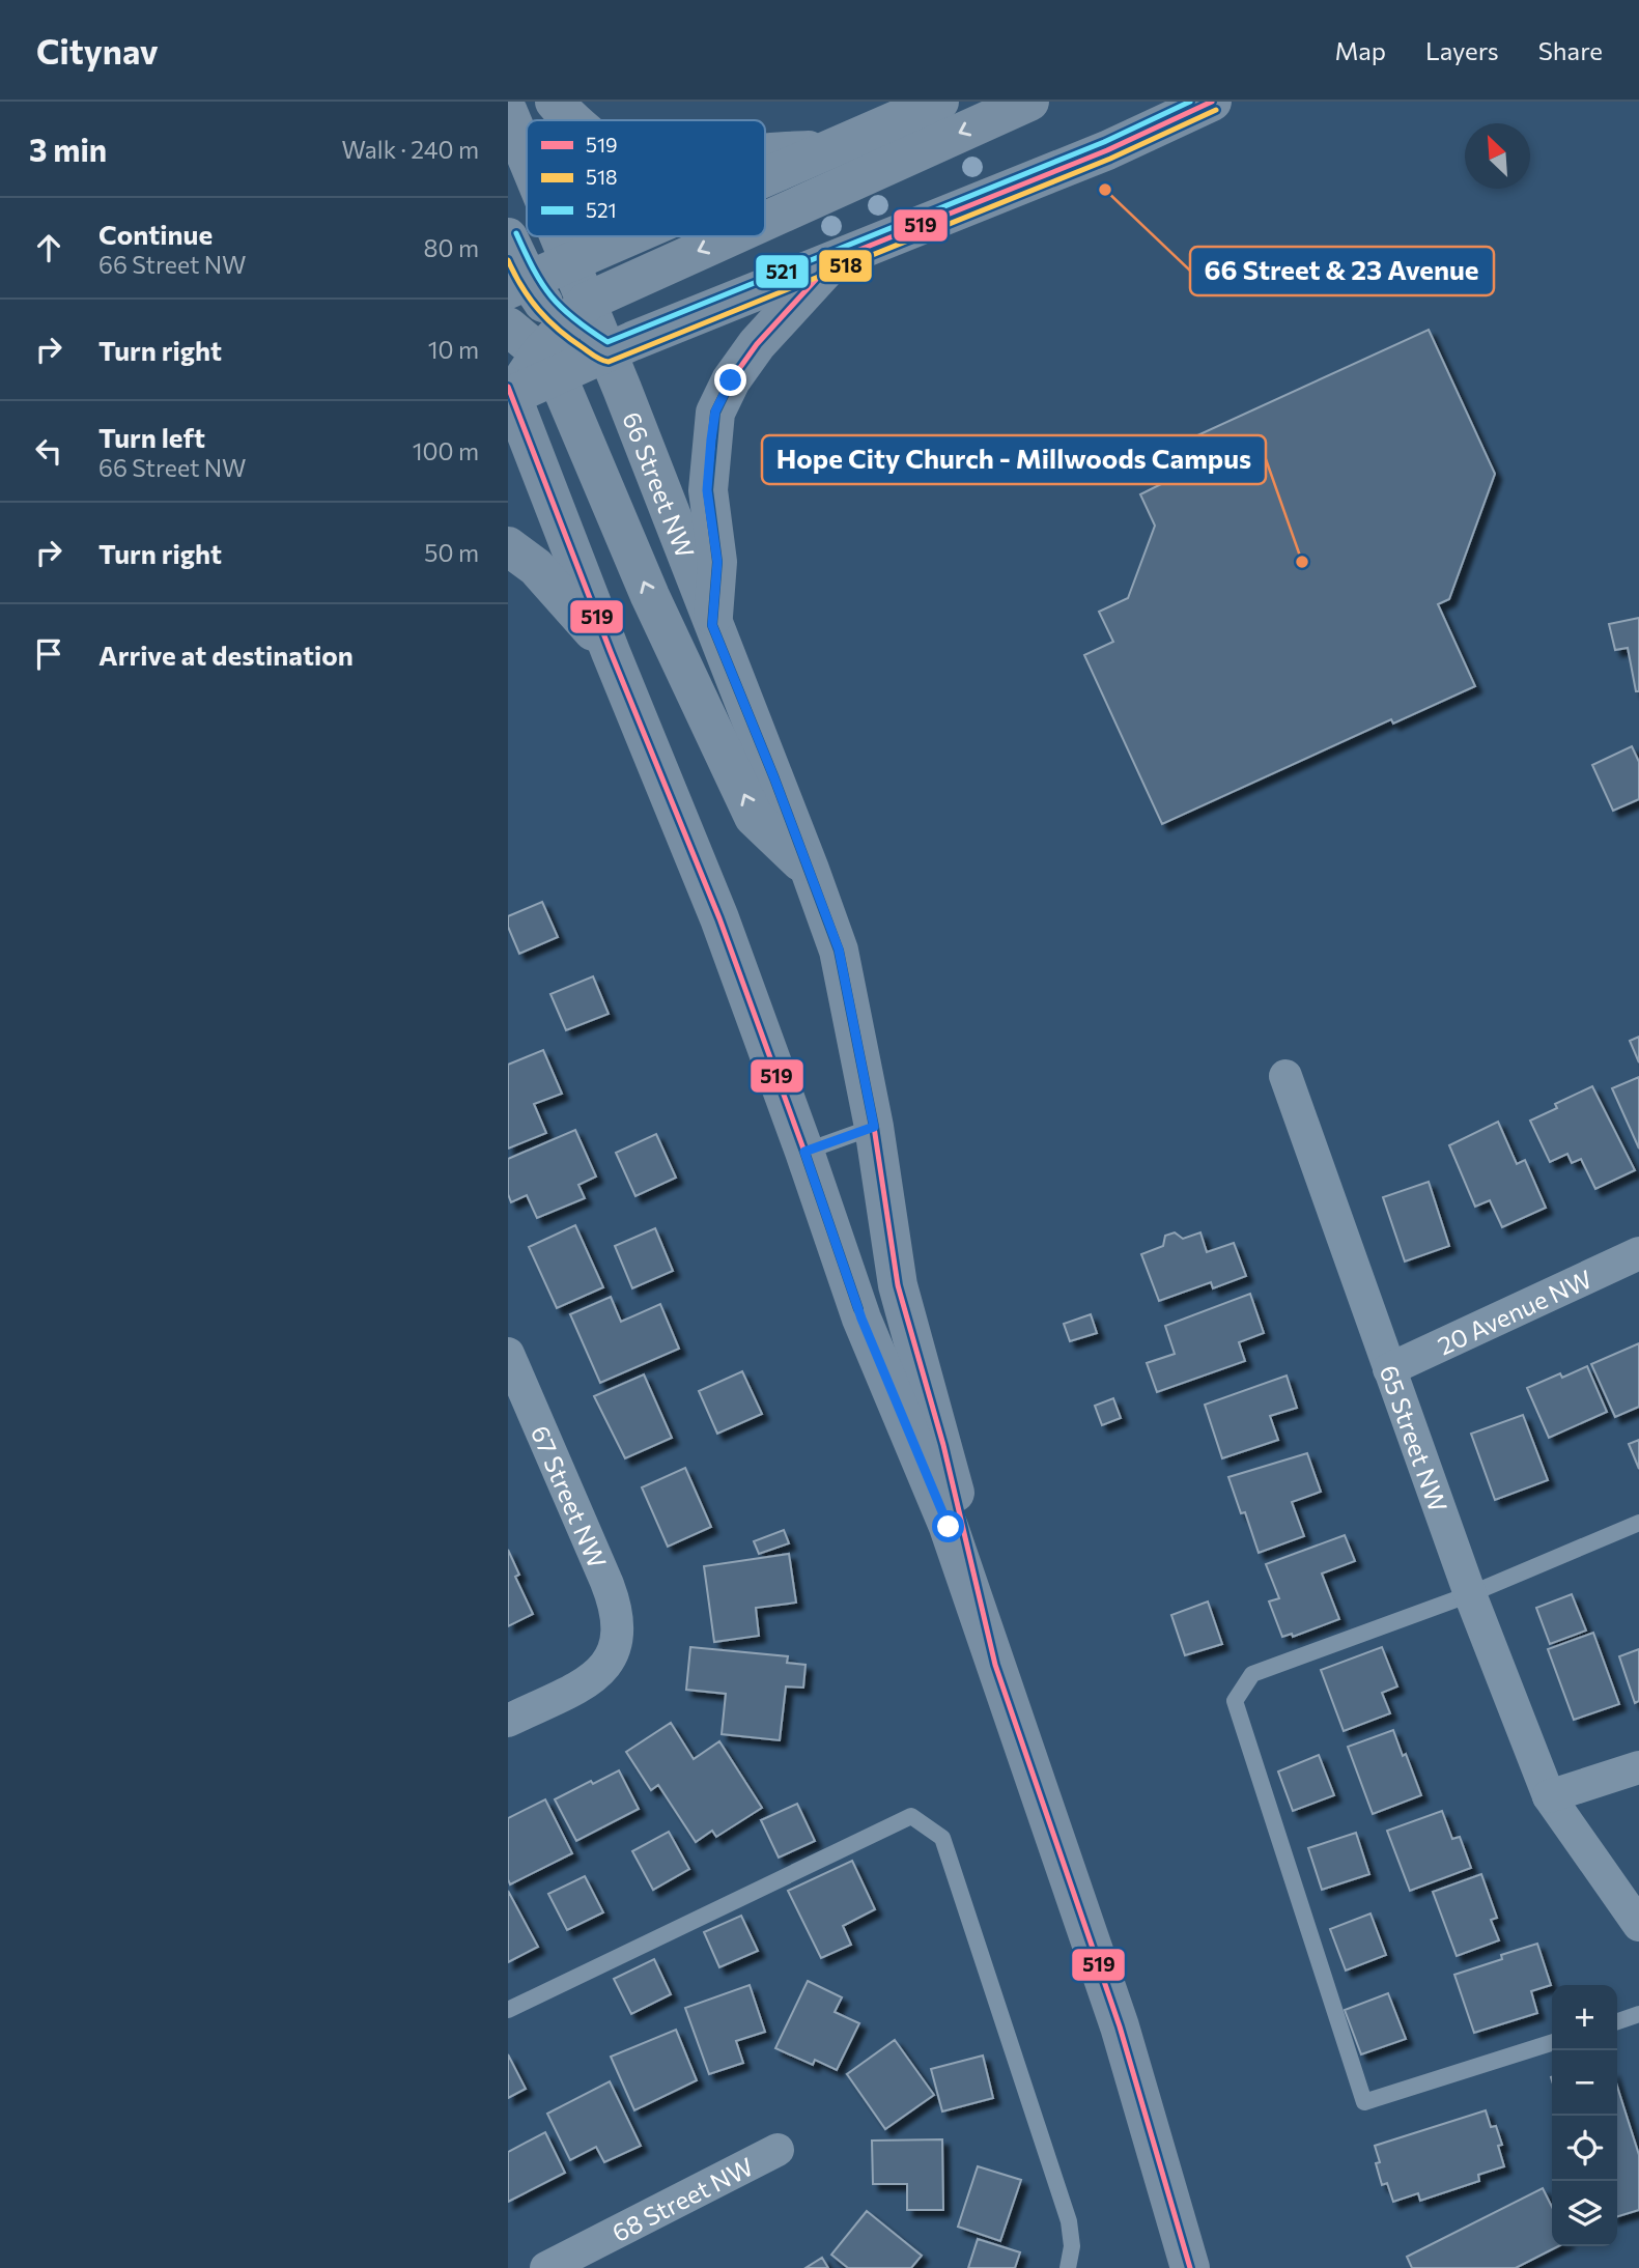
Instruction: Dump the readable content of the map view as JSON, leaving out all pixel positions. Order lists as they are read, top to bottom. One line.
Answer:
{"streets":{"main road":["66 Street NW"],"street":["20 Avenue NW","65 Street NW","67 Street NW","68 Street NW"]},"crossings":[["20 Avenue NW","65 Street NW"]],"places":["66 Street & 23 Avenue","Hope City Church - Millwoods Campus"],"lines":["transit line 519","transit line 521","transit line 518"],"legend":["519","518","521"],"north":"top left","page":{"header":"Citynav","nav":["Map","Layers","Share"],"heading":["3 min","Walk · 240 m"],"list":[["Continue","66 Street NW","80 m"],["Turn right","10 m"],["Turn left","66 Street NW","100 m"],["Turn right","50 m"],"Arrive at destination"],"map_buttons":["+","−"]}}
